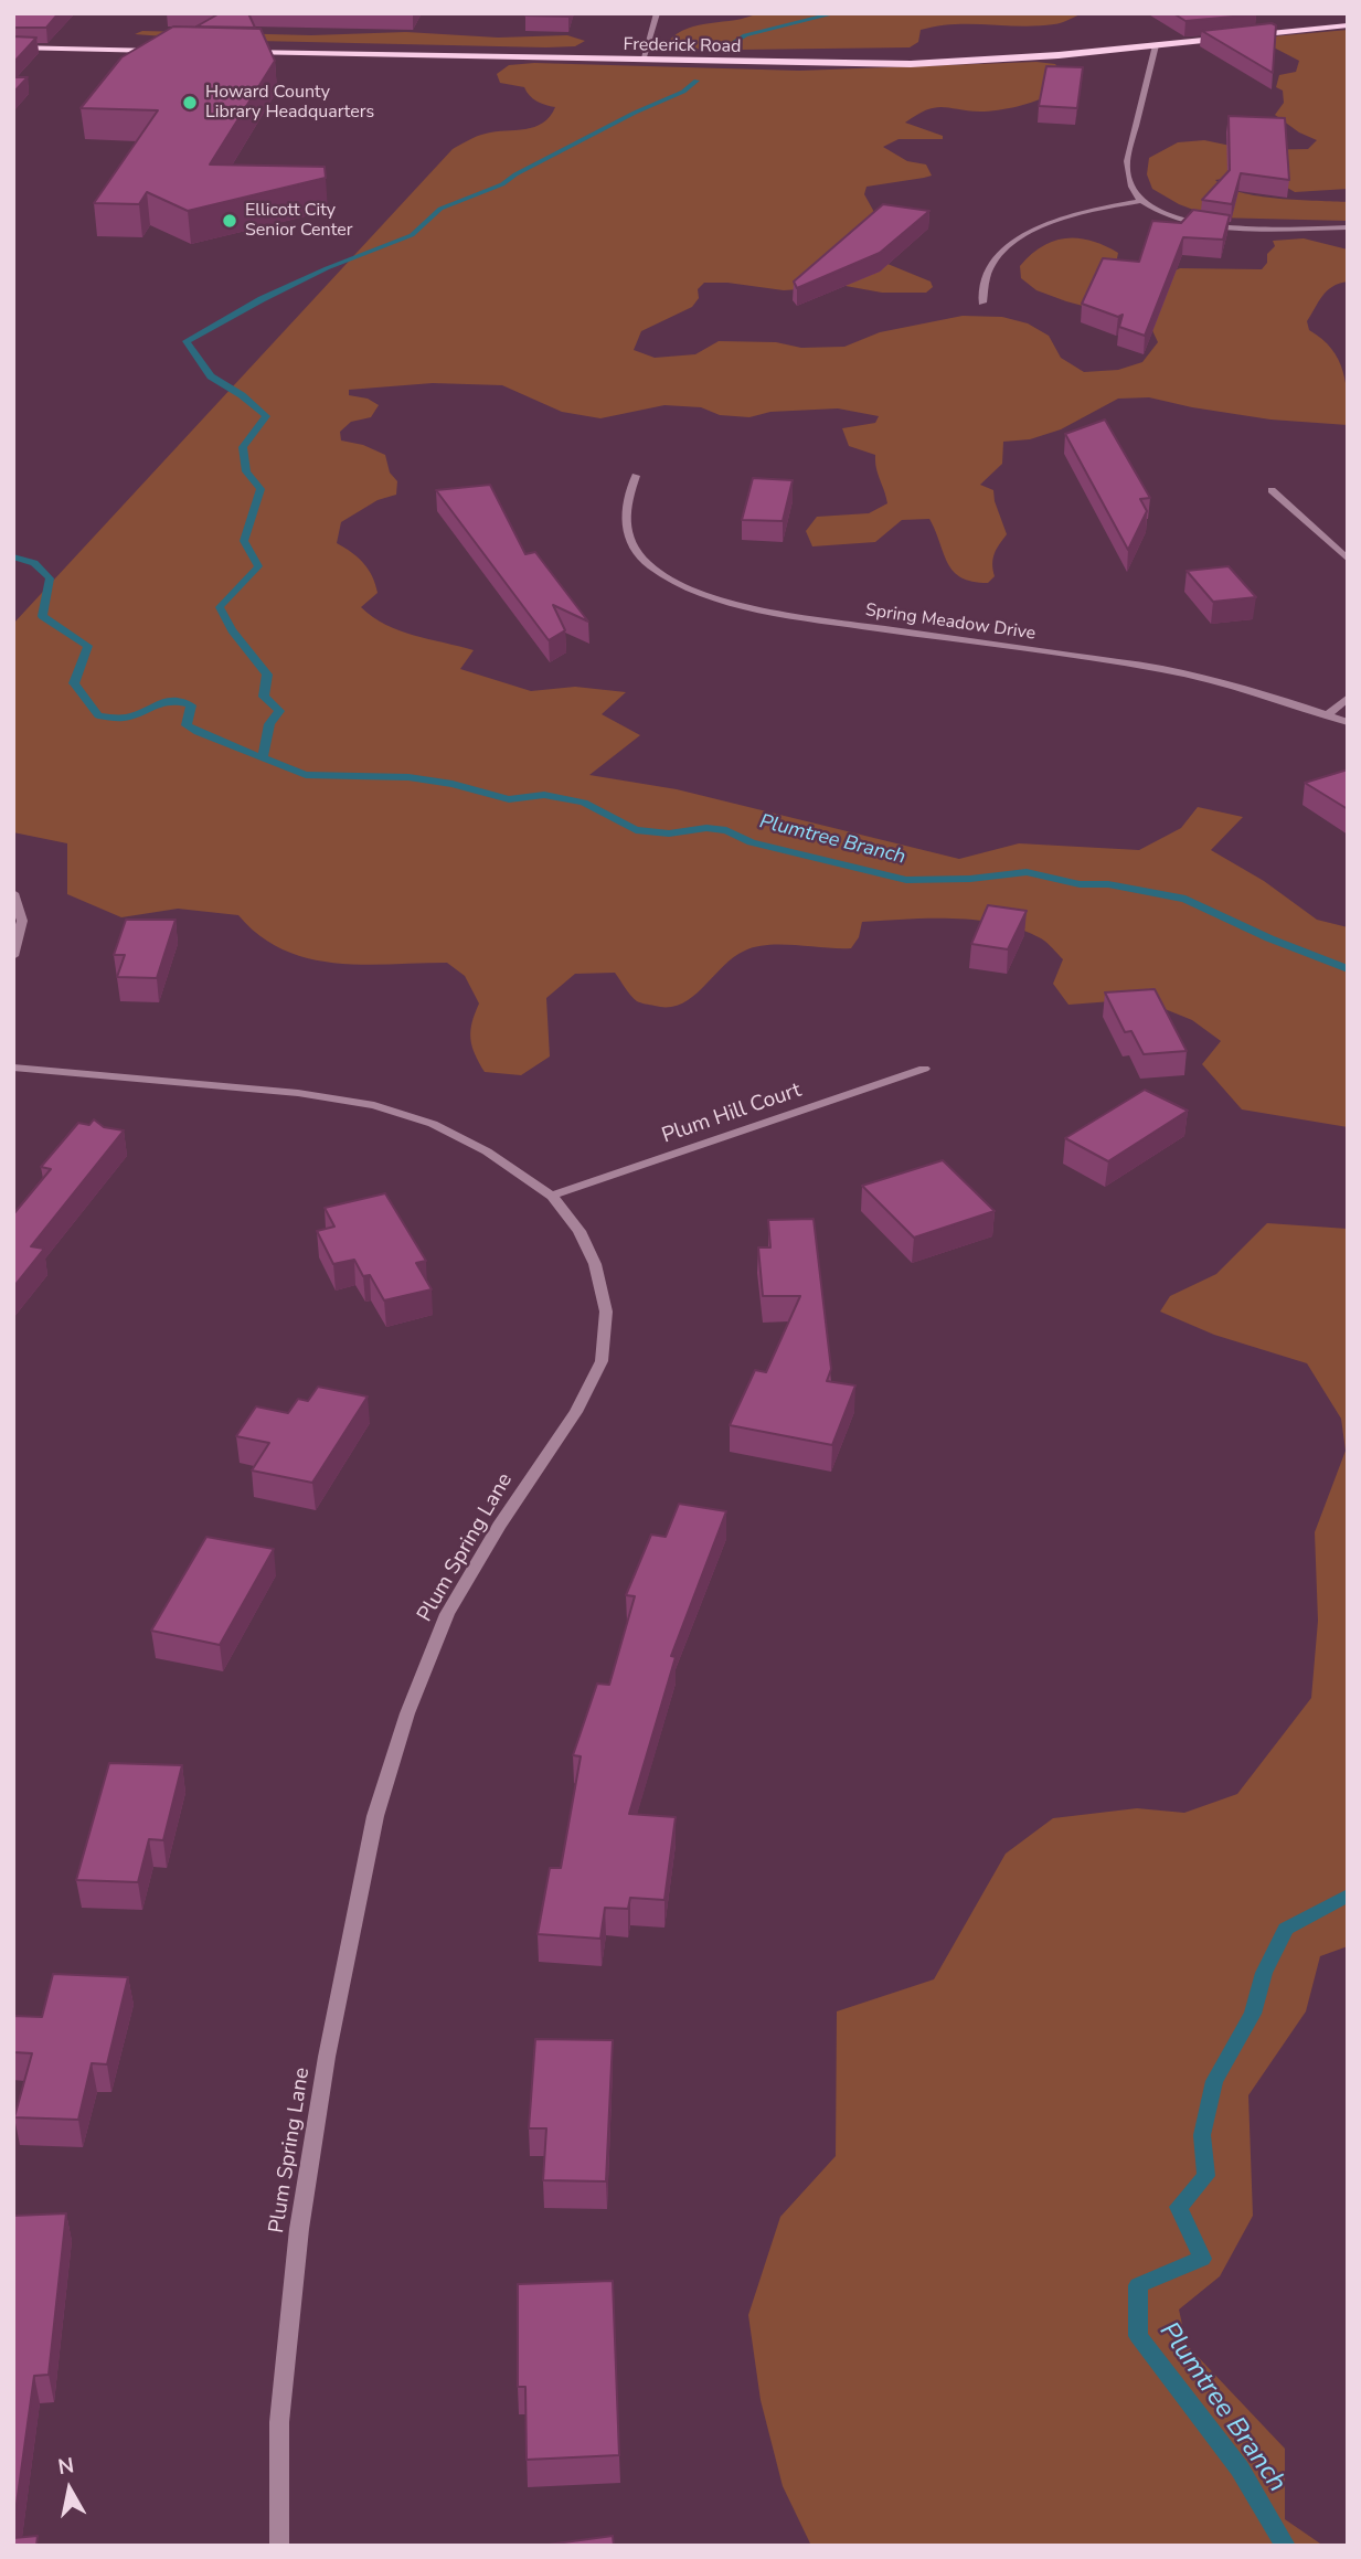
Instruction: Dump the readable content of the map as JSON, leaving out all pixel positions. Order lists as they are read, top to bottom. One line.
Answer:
{"streets":{"main road":["Frederick Road"],"street":["Spring Meadow Drive","Plum Hill Court","Plum Spring Lane"]},"crossings":[["Plum Hill Court","Plum Spring Lane"]],"water":["Plumtree Branch"],"places":["Howard County Library Headquarters","Ellicott City Senior Center"],"north":"top"}
